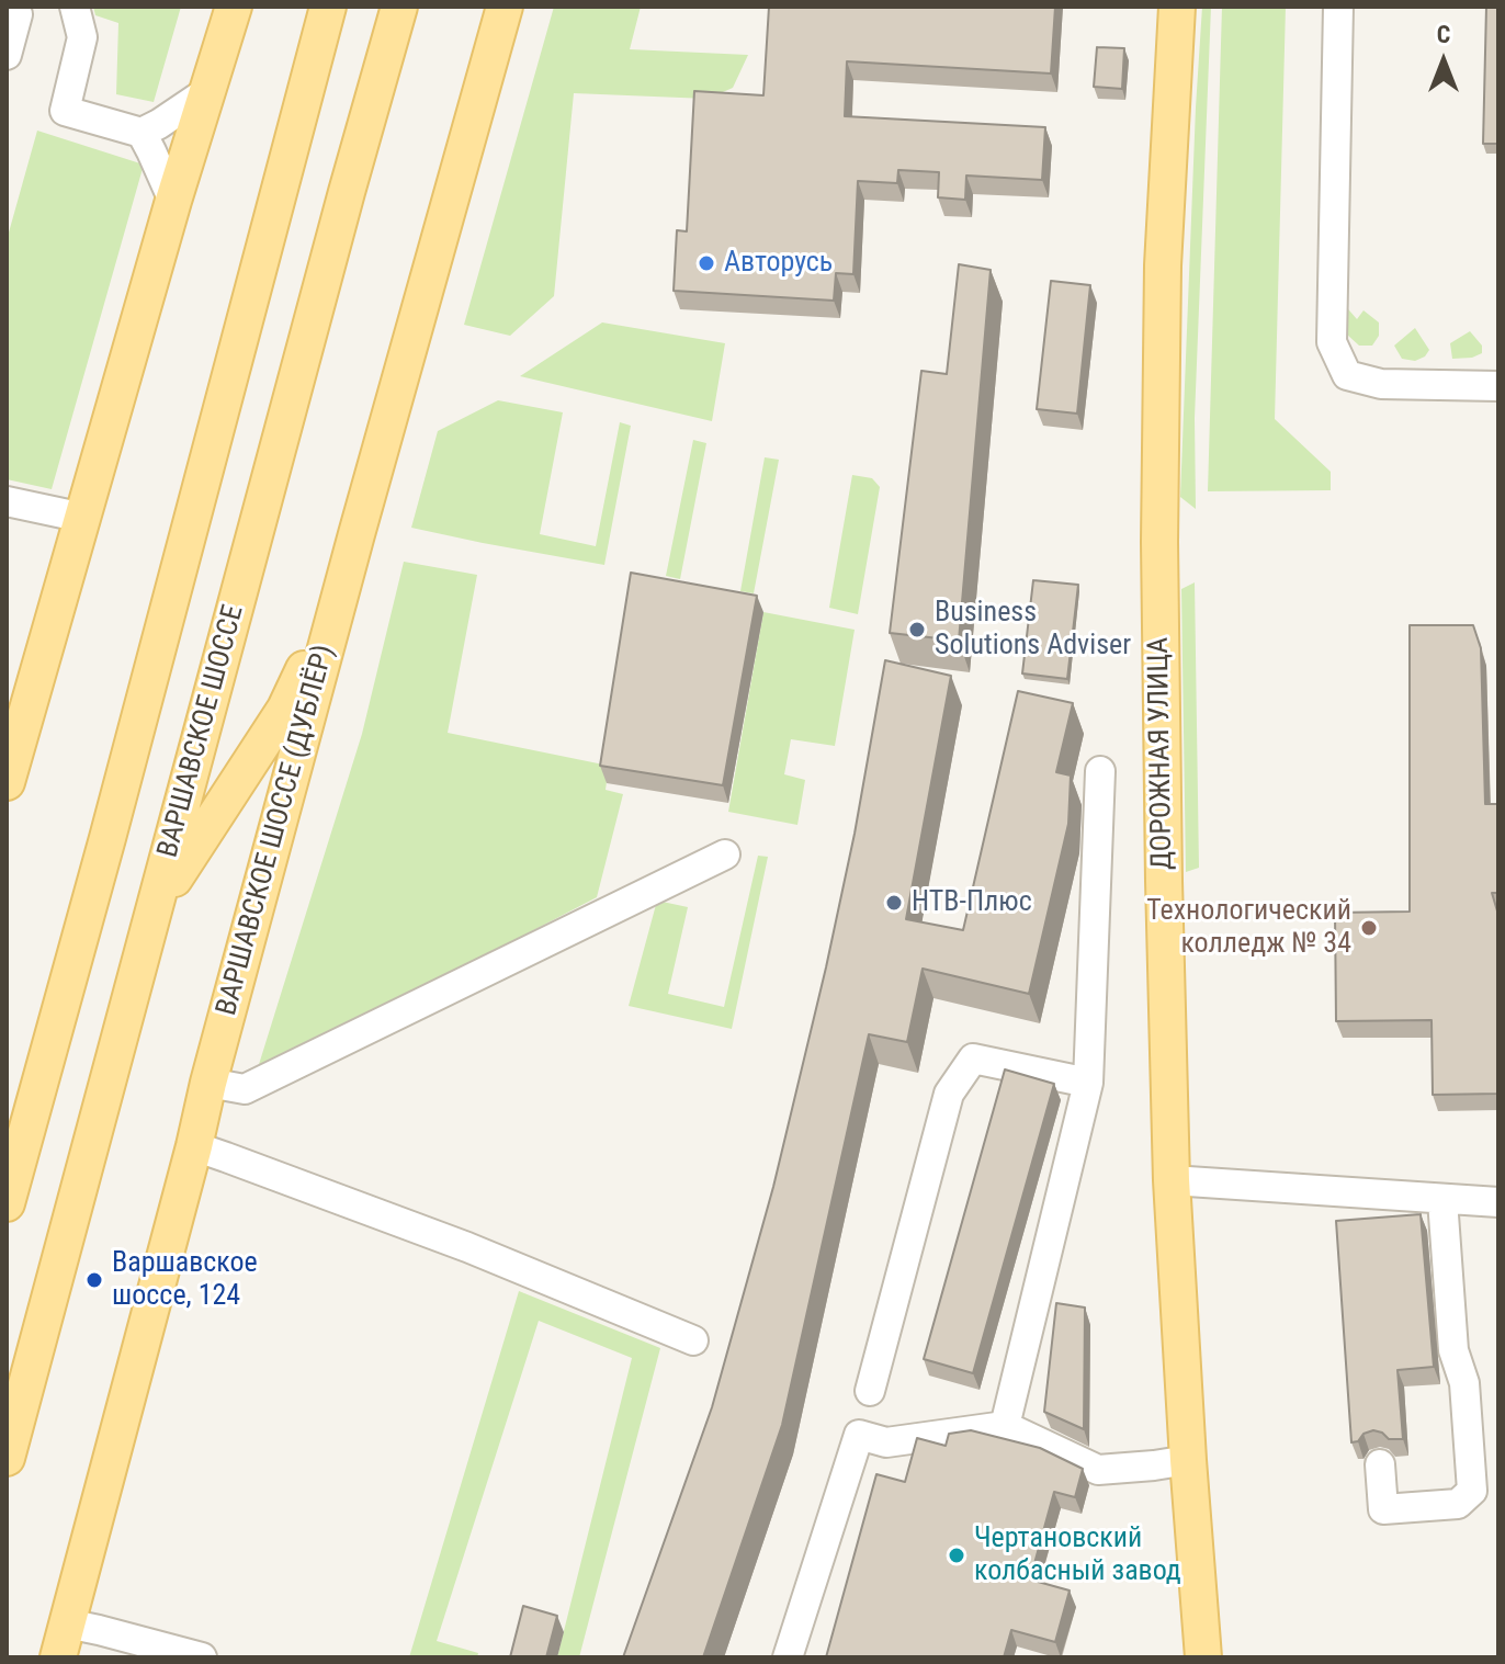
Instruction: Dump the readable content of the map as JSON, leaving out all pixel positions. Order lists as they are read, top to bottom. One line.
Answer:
{"streets":{"main road":["ВАРШАВСКОЕ ШОССЕ","ДОРОЖНАЯ УЛИЦА","ВАРШАВСКОЕ ШОССЕ (ДУБЛЁР)"]},"places":["Авторусь","Business Solutions Adviser","НТВ-Плюс","Технологический колледж № 34","Варшавское шоссе, 124","Чертановский колбасный завод"],"north":"top"}
